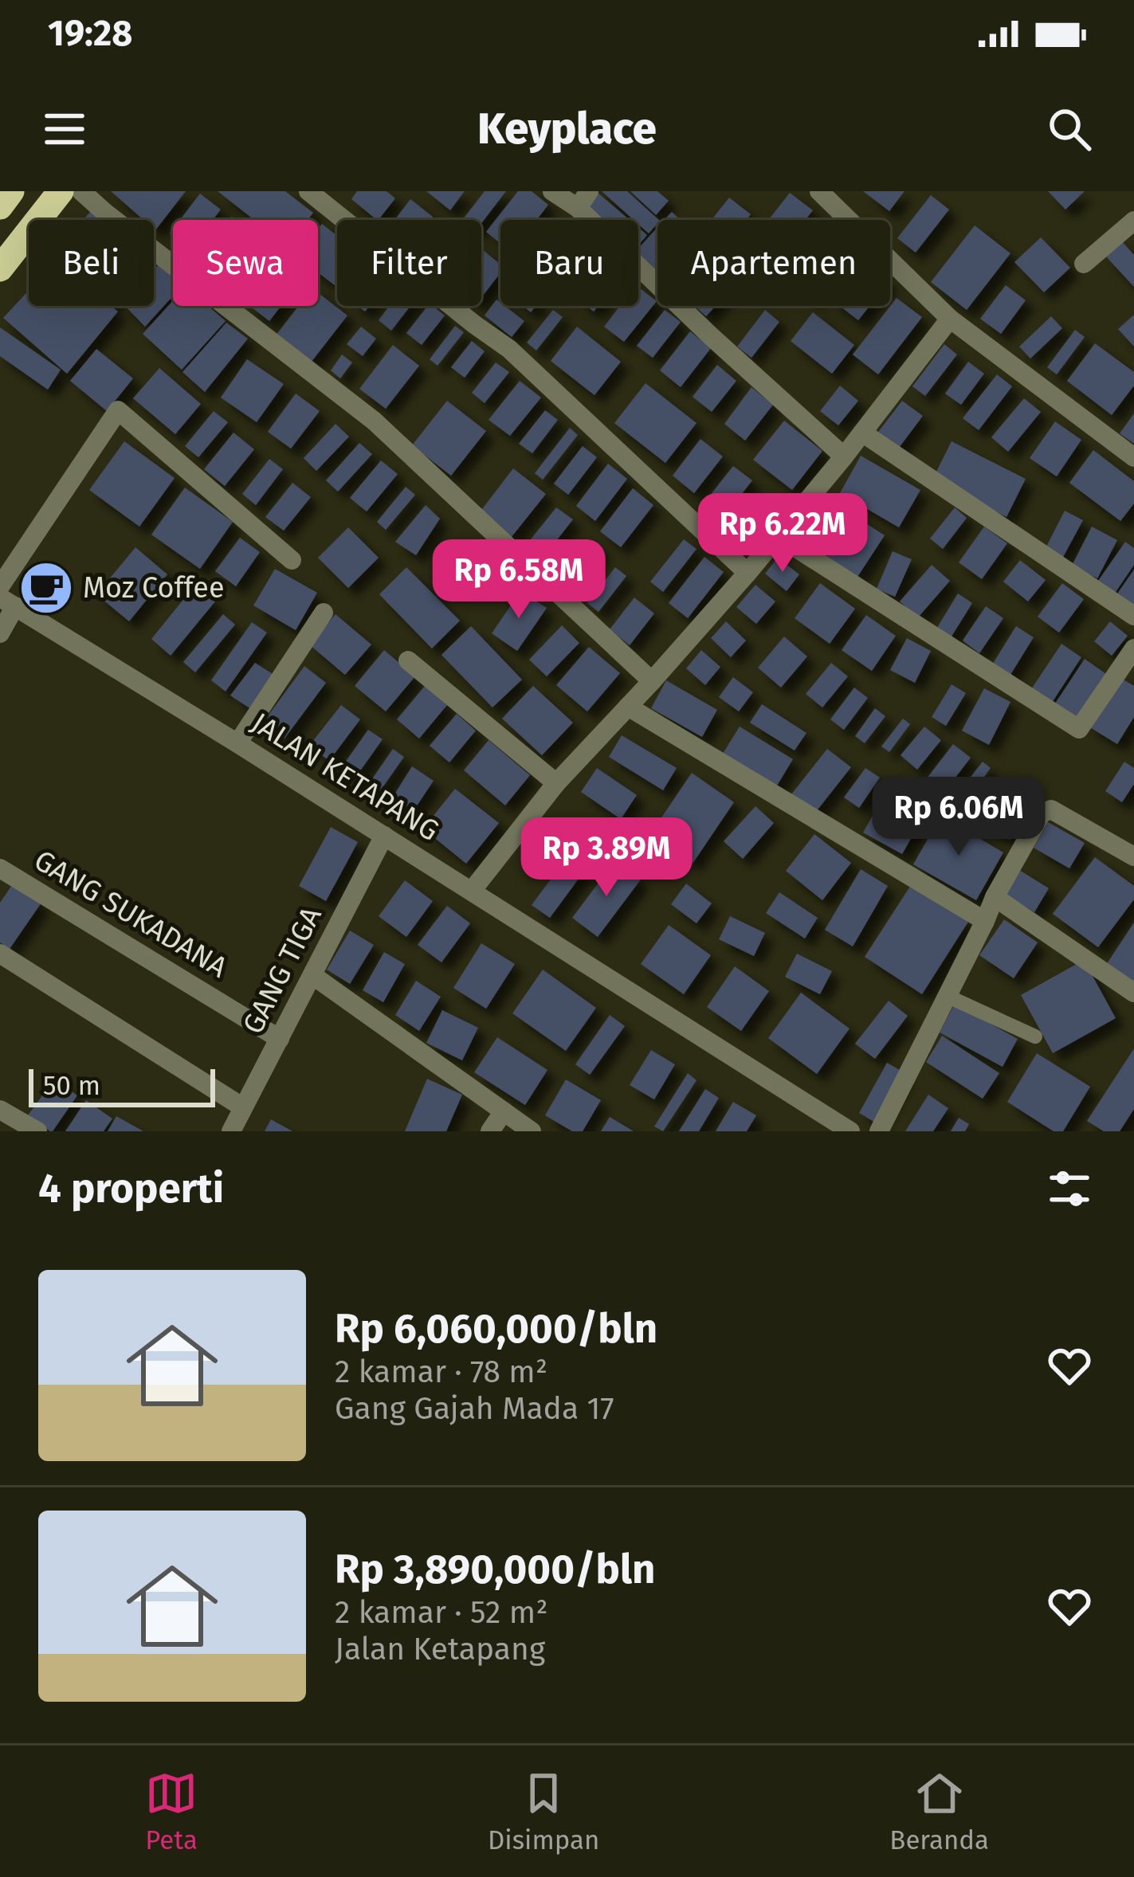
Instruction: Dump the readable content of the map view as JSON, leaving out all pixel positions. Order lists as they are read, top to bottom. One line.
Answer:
{"streets":{"street":["JALAN KETAPANG","GANG SUKADANA","GANG TIGA"]},"crossings":[["JALAN KETAPANG","GANG TIGA"],["GANG SUKADANA","GANG TIGA"]],"places":{"cafe":["Moz Coffee"]},"scale_bar":"50 m","page":{"status":"19:28","header":"Keyplace","chip":["Beli","Sewa","Filter","Baru","Apartemen"],"price":["Rp 6.22M","Rp 6.58M","Rp 6.06M","Rp 3.89M"],"scale":"50 m","heading":"4 properti","list":[{"name":"Rp 6,060,000/bln","note":"2 kamar · 78 m² · Gang Gajah Mada 17"},{"name":"Rp 3,890,000/bln","note":"2 kamar · 52 m² · Jalan Ketapang"}],"tabs":["Peta","Disimpan","Beranda"]}}
